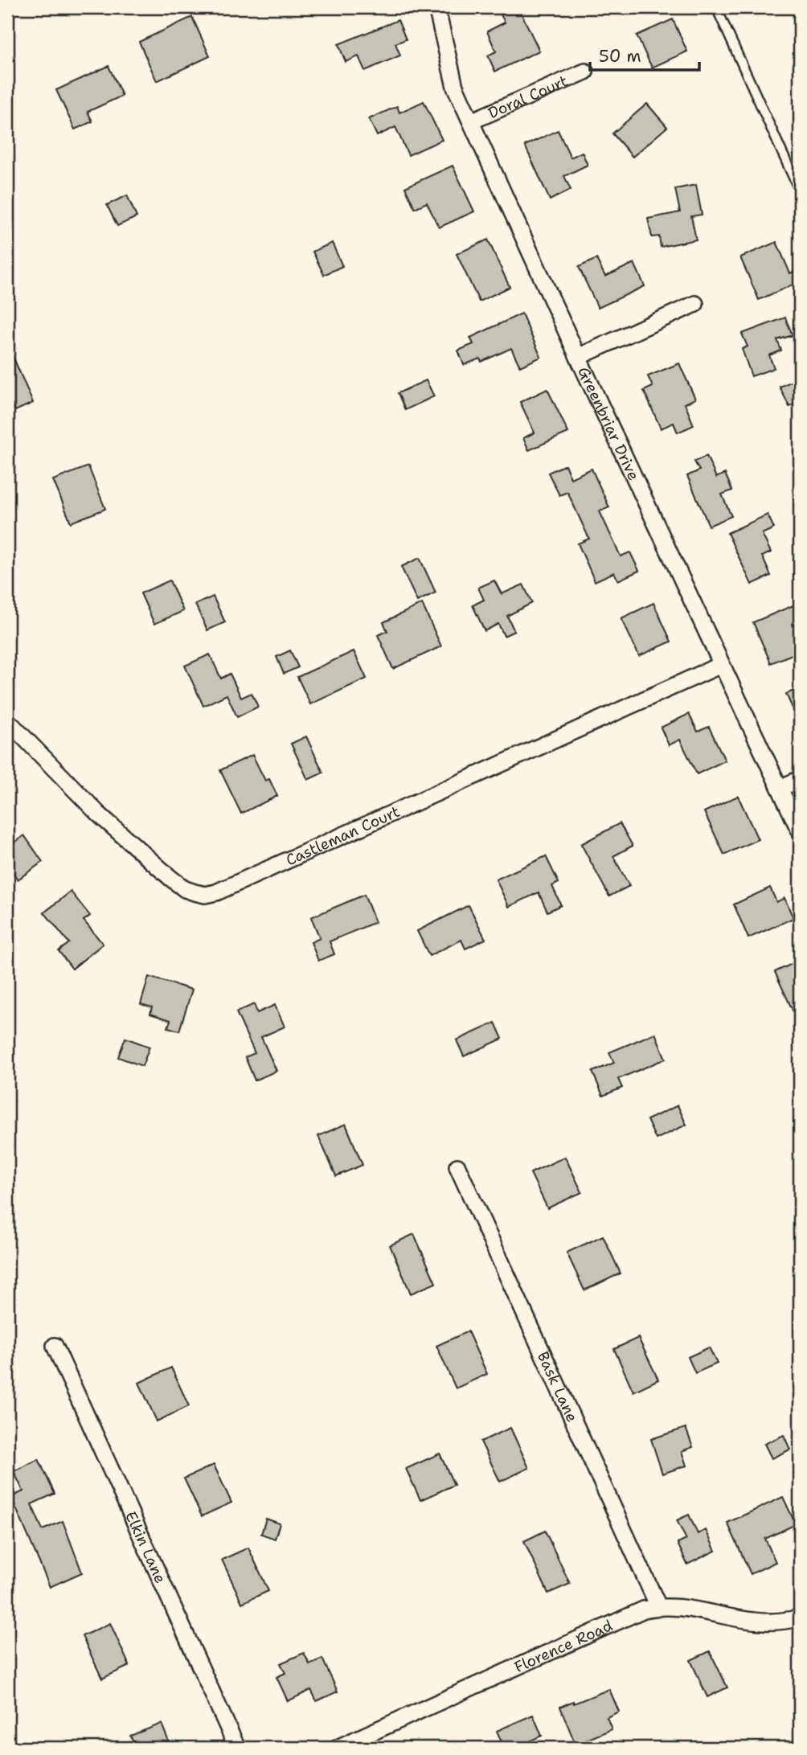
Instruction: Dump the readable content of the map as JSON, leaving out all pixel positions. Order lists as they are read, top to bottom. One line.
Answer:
{"streets":{"street":["Doral Court","Greenbriar Drive","Castleman Court","Bask Lane","Elkin Lane","Florence Road"]},"crossings":[["Doral Court","Greenbriar Drive"],["Greenbriar Drive","Castleman Court"],["Bask Lane","Florence Road"]],"scale_bar":"50 m"}
